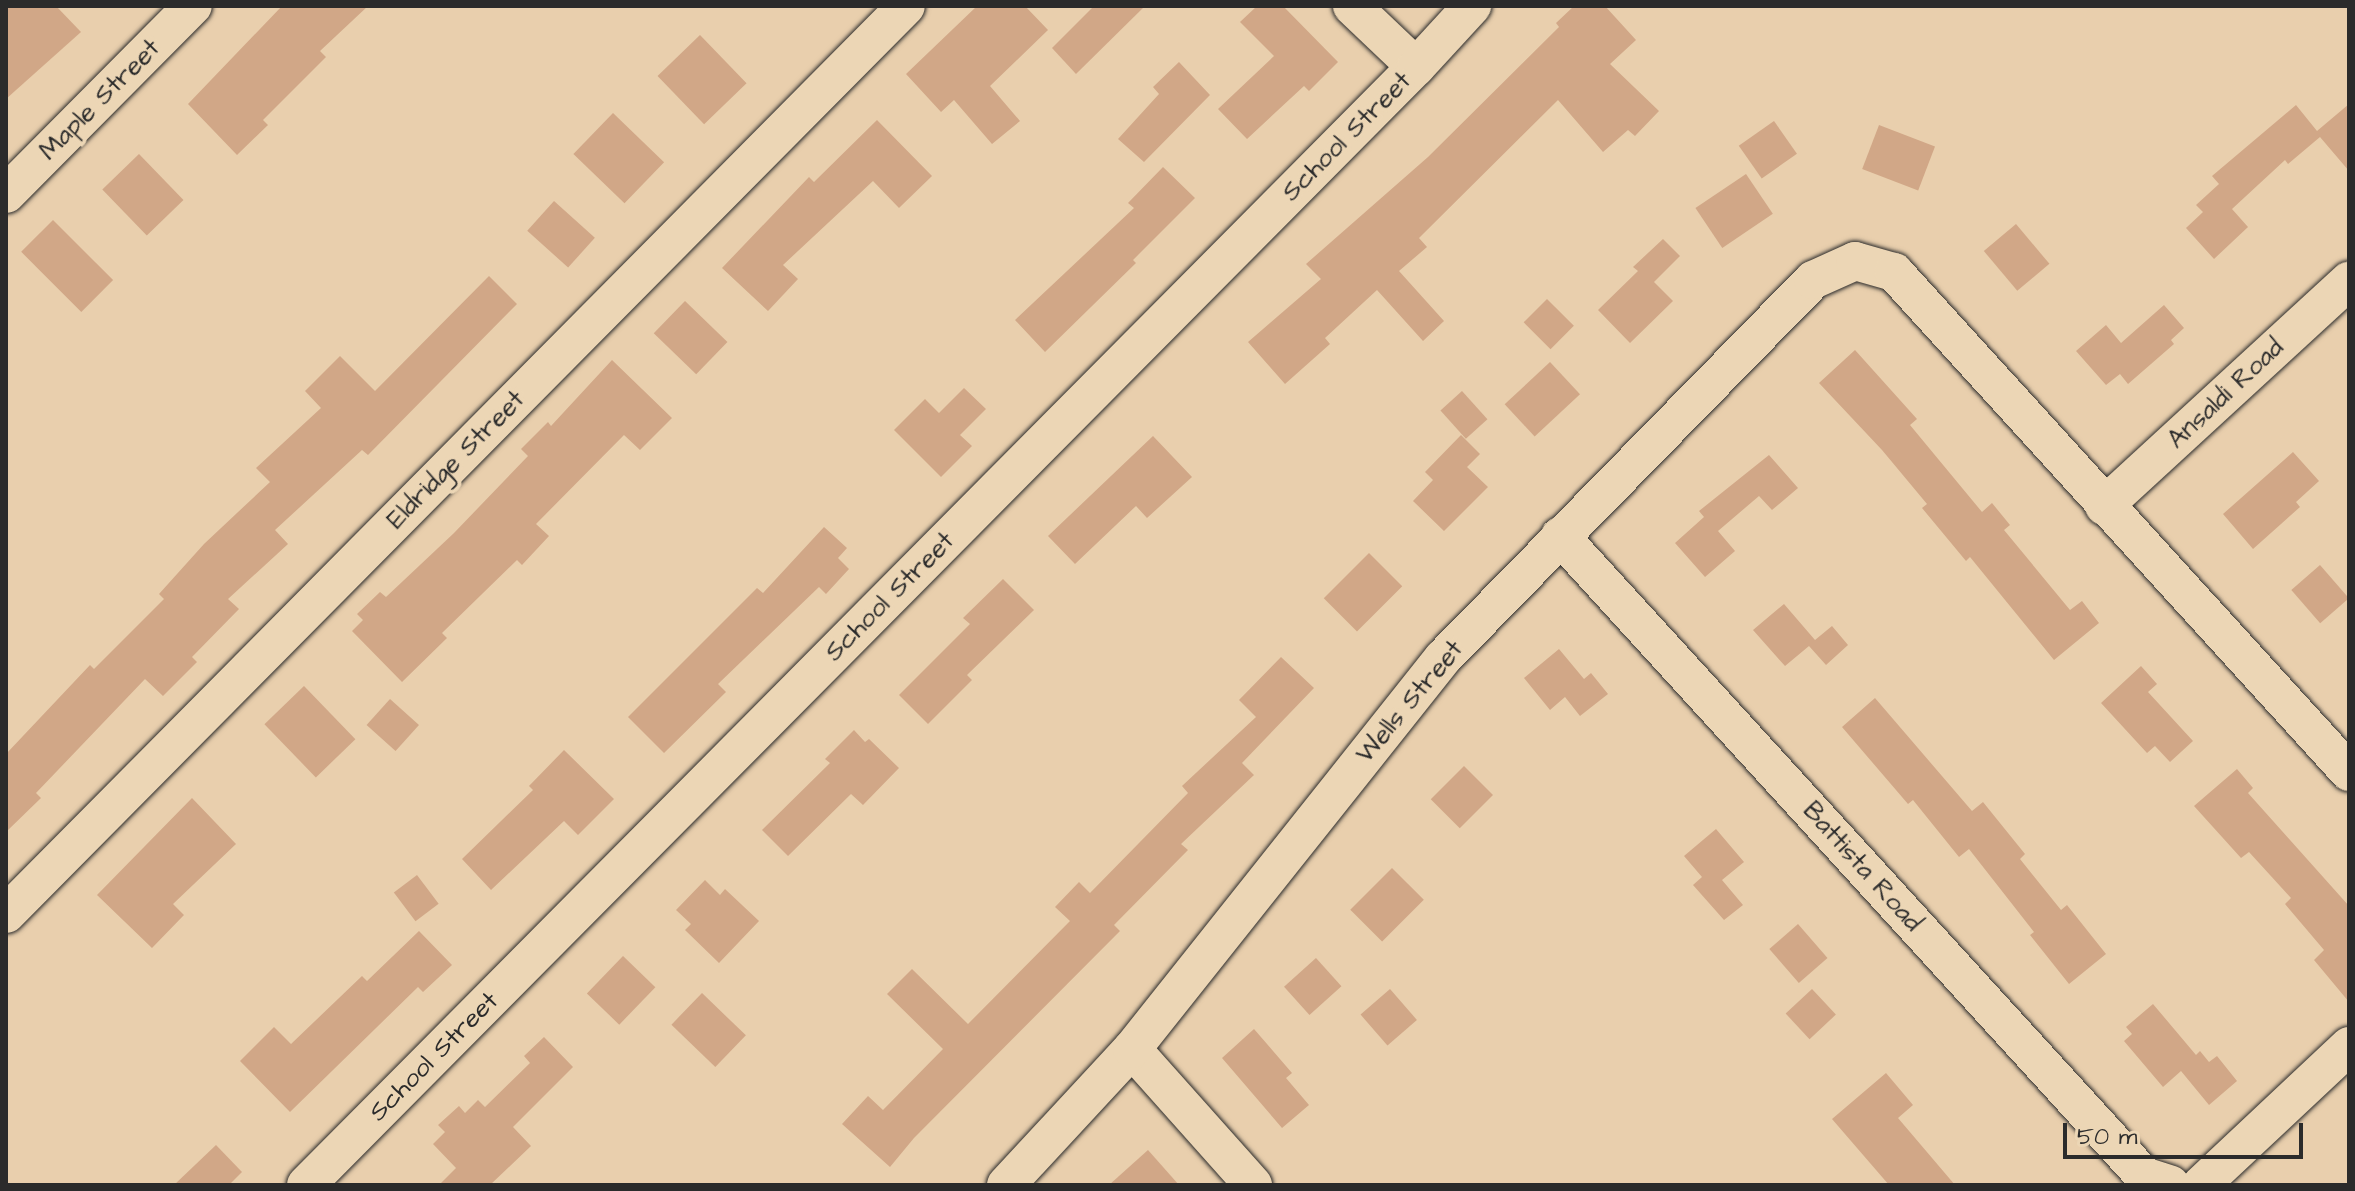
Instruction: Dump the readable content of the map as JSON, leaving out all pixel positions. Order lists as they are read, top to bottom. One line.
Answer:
{"streets":{"street":["Maple Street","School Street","Ansaldi Road","Eldridge Street","Wells Street","Battista Road"]},"crossings":[["Ansaldi Road","Wells Street"],["Wells Street","Battista Road"]],"scale_bar":"50 m"}
